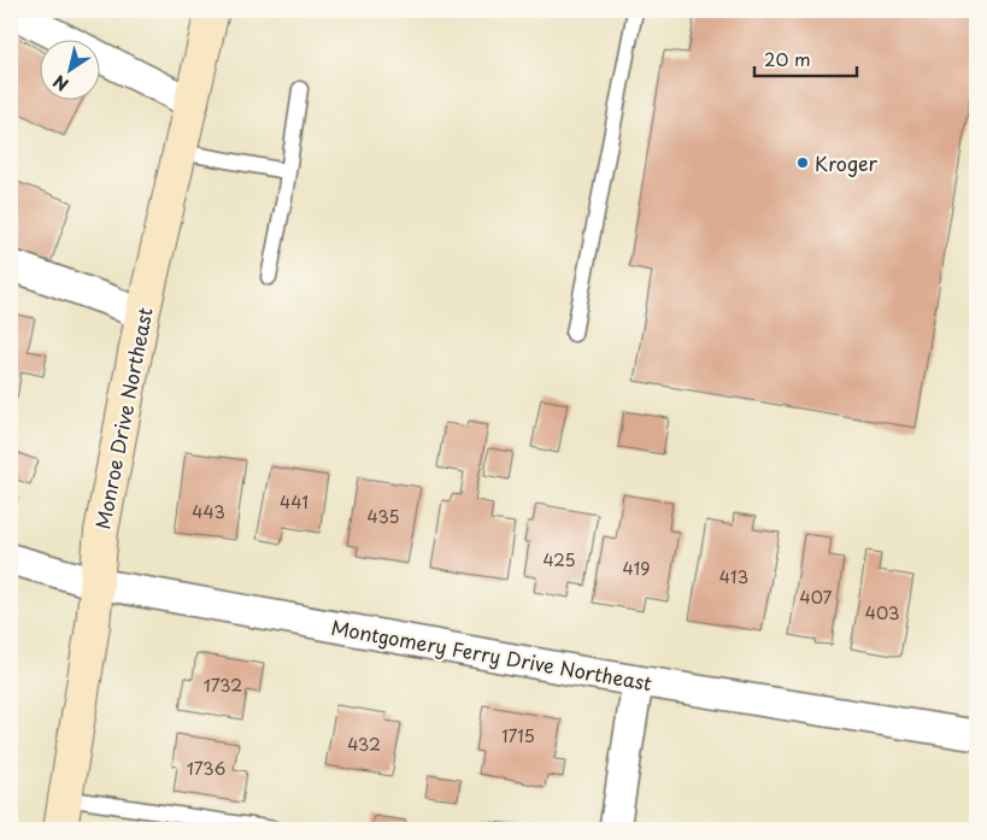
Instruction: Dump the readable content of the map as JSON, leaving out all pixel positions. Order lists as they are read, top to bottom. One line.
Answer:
{"streets":{"main road":["Monroe Drive Northeast"],"street":["Montgomery Ferry Drive Northeast"]},"crossings":[["Monroe Drive Northeast","Montgomery Ferry Drive Northeast"]],"places":["Kroger"],"house_numbers":["441","443","435","425","419","413","407","403","1732","1715","432","1736"],"scale_bar":"20 m","north":"bottom left"}
